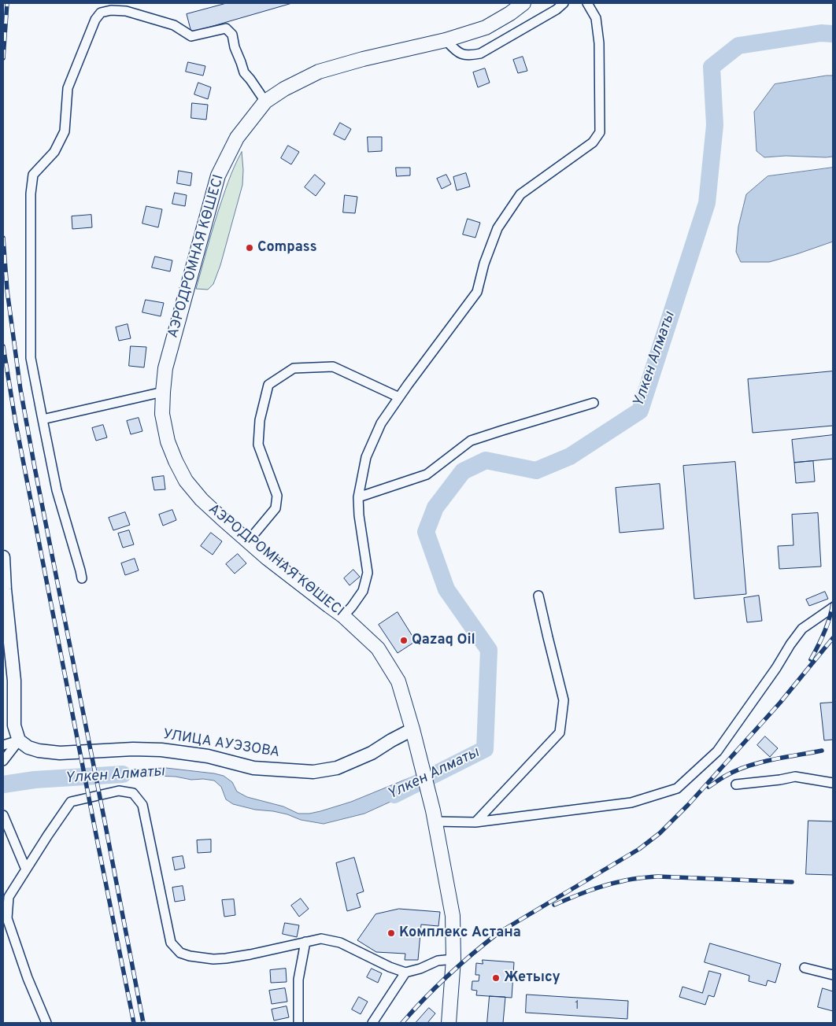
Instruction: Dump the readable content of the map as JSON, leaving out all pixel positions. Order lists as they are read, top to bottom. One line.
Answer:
{"streets":{"main road":["АЭРОДРОМНАЯ КӨШЕСІ","УЛИЦА АУЭЗОВА"]},"crossings":[["АЭРОДРОМНАЯ КӨШЕСІ","УЛИЦА АУЭЗОВА"]],"water":["Үлкен Алматы"],"places":["Compass","Qazaq Oil","Комплекс Астана","Жетысу"],"house_numbers":["1"]}
